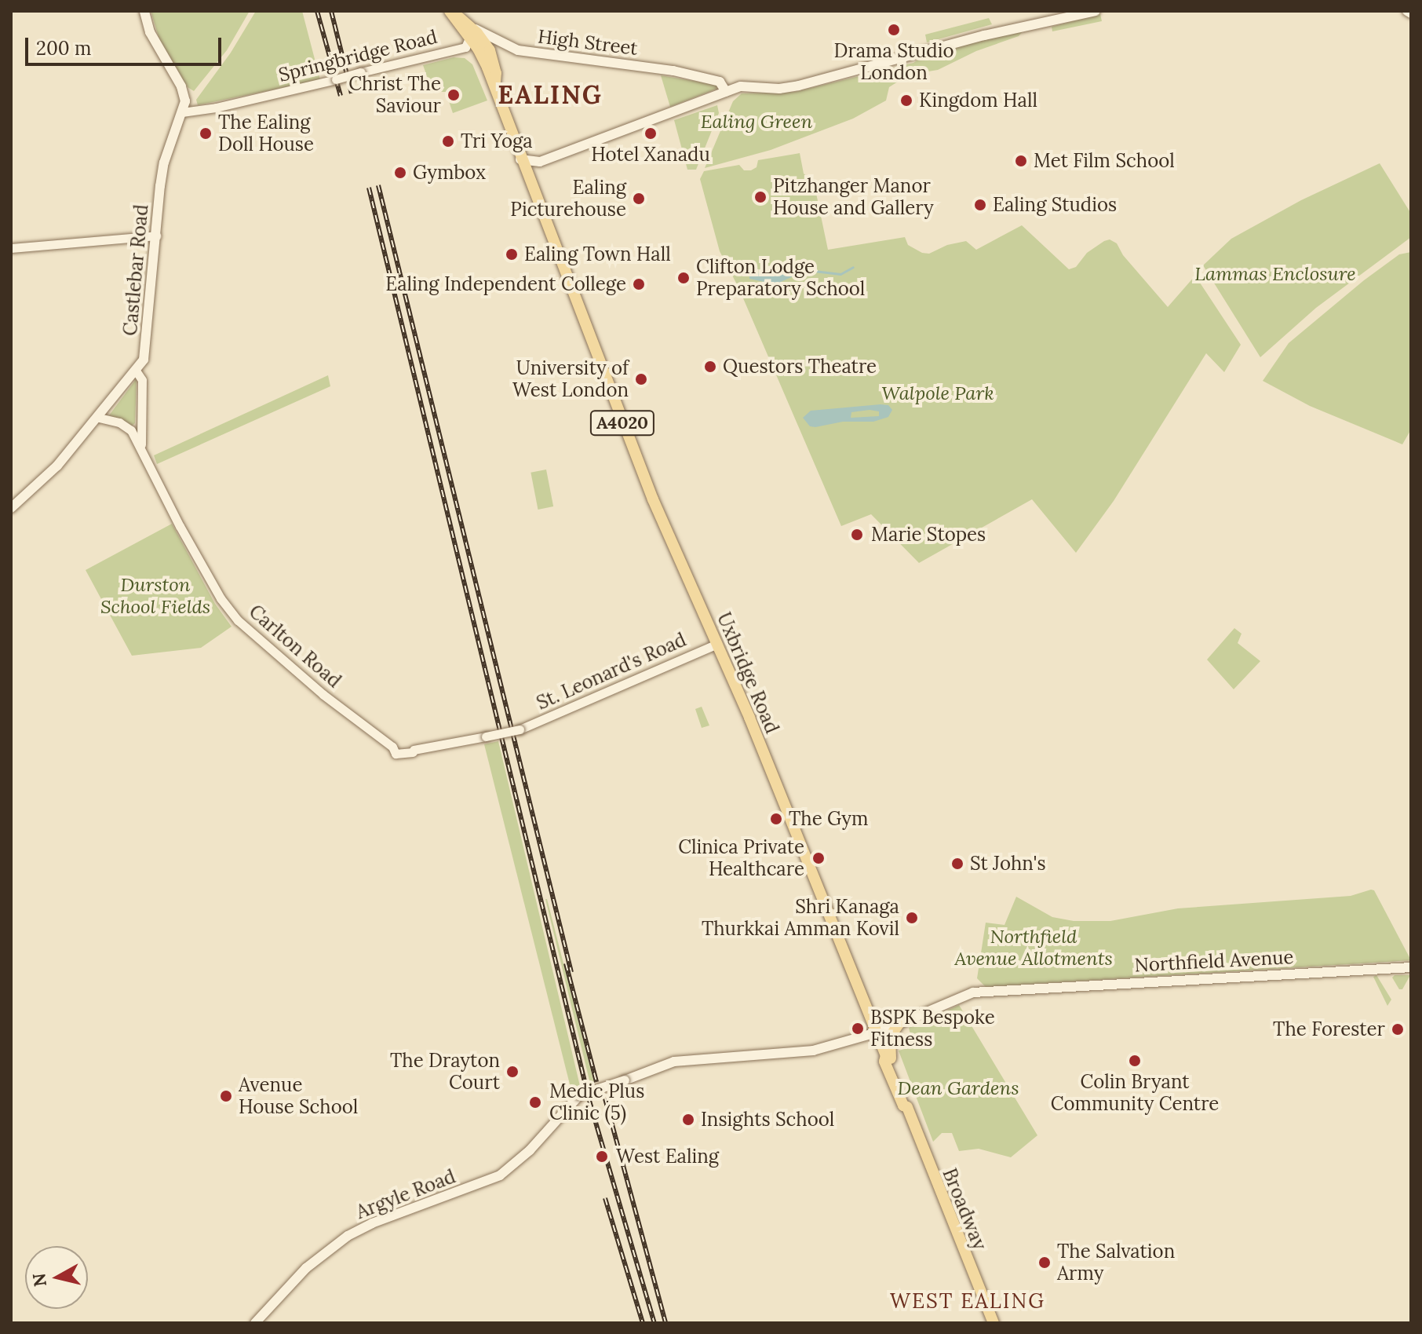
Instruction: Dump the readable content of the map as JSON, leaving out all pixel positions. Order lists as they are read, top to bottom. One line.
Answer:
{"streets":{"main road":["High Street","Castlebar Road","A4020","Uxbridge Road","Northfield Avenue","Argyle Road","Broadway"],"street":["Springbridge Road","Carlton Road","St. Leonard's Road"]},"crossings":[["High Street","A4020"],["Springbridge Road","Castlebar Road"],["Springbridge Road","A4020"],["Castlebar Road","Carlton Road"],["A4020","Uxbridge Road"],["Carlton Road","St. Leonard's Road"],["St. Leonard's Road","Uxbridge Road"],["Uxbridge Road","Northfield Avenue"],["Uxbridge Road","Broadway"],["Northfield Avenue","Argyle Road"],["Northfield Avenue","Broadway"]],"districts":["EALING","WEST EALING"],"parks":["Ealing Green","Lammas Enclosure","Walpole Park","Durston School Fields","Northfield Avenue Allotments","Dean Gardens"],"places":["Drama Studio London","Christ The Saviour","Kingdom Hall","The Ealing Doll House","Hotel Xanadu","Tri Yoga","Met Film School","Gymbox","Pitzhanger Manor House and Gallery","Ealing Picturehouse","Ealing Studios","Ealing Town Hall","Clifton Lodge Preparatory School","Ealing Independent College","Questors Theatre","University of West London","Marie Stopes","The Gym","Clinica Private Healthcare","St John's","Shri Kanaga Thurkkai Amman Kovil","BSPK Bespoke Fitness","The Forester","Colin Bryant Community Centre","The Drayton Court","Avenue House School","Medic Plus Clinic (5)","Insights School","West Ealing","The Salvation Army"],"scale_bar":"200 m","north":"left"}
